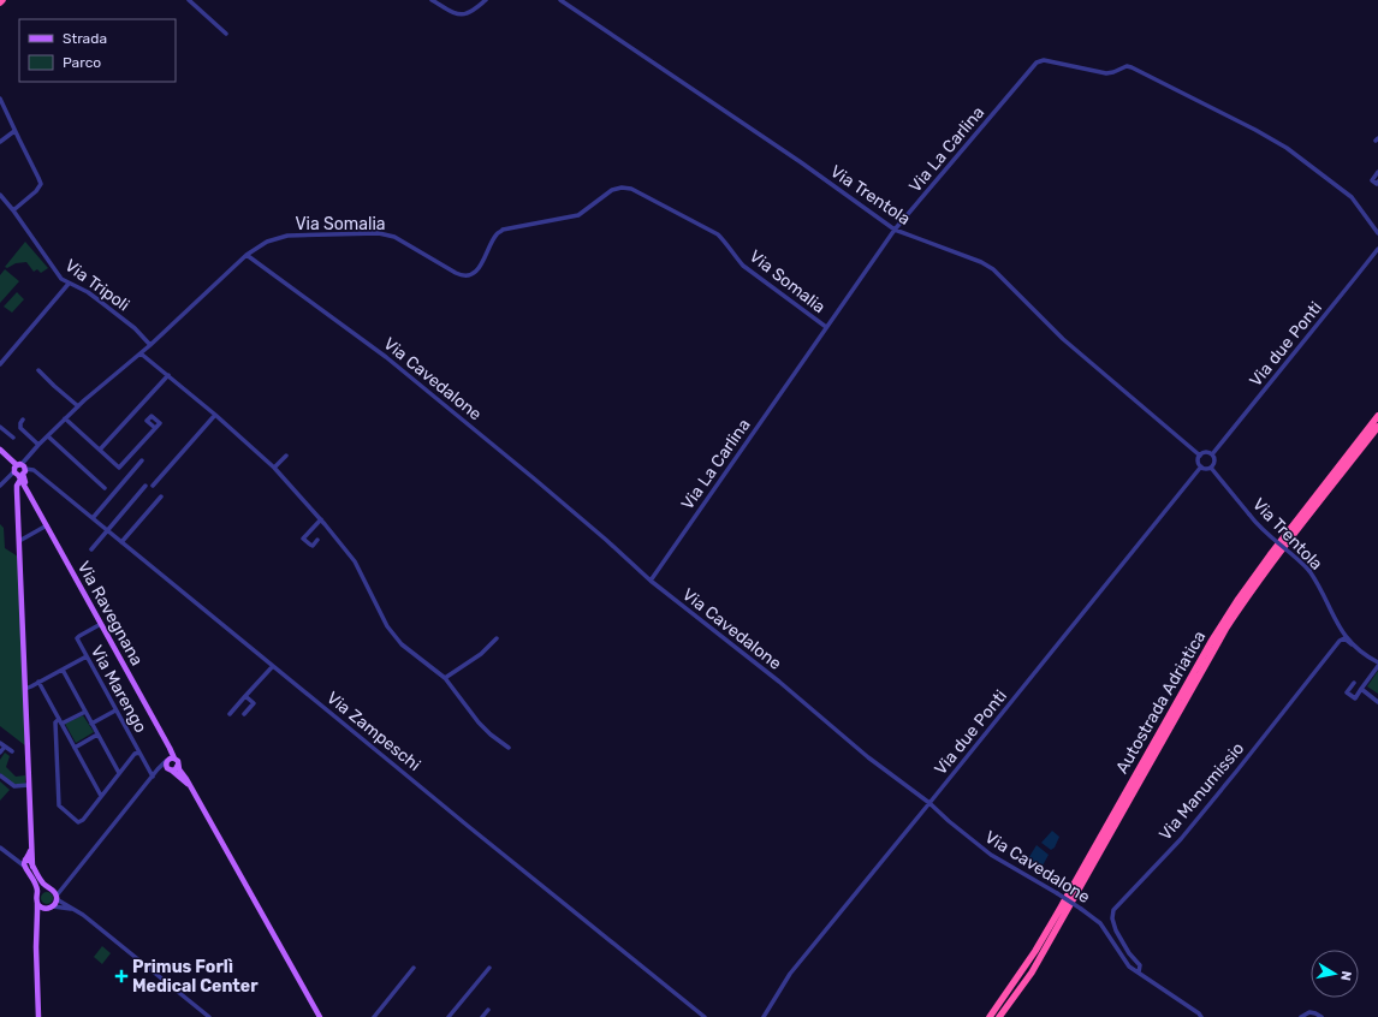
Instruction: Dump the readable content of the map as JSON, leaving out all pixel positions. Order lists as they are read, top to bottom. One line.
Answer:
{"streets":{"highway":["Autostrada Adriatica"],"main road":["Via Ravegnana"],"street":["Via La Carlina","Via Trentola","Via Somalia","Via Tripoli","Via due Ponti","Via Cavedalone","Via Marengo","Via Zampeschi","Via Manumissio"]},"crossings":[["Via La Carlina","Via Trentola"],["Via La Carlina","Via Somalia"],["Via La Carlina","Via Cavedalone"],["Via Trentola","Via due Ponti"],["Via Trentola","Via Manumissio"],["Via Somalia","Via Tripoli"],["Via Somalia","Via Cavedalone"],["Via Somalia","Via Ravegnana"],["Via Somalia","Via Zampeschi"],["Via due Ponti","Via Cavedalone"],["Via Cavedalone","Via Manumissio"],["Via Ravegnana","Via Marengo"],["Via Ravegnana","Via Zampeschi"]],"places":{"health":["Primus Forlì Medical Center"]},"legend":["Strada","Parco"],"north":"right"}
